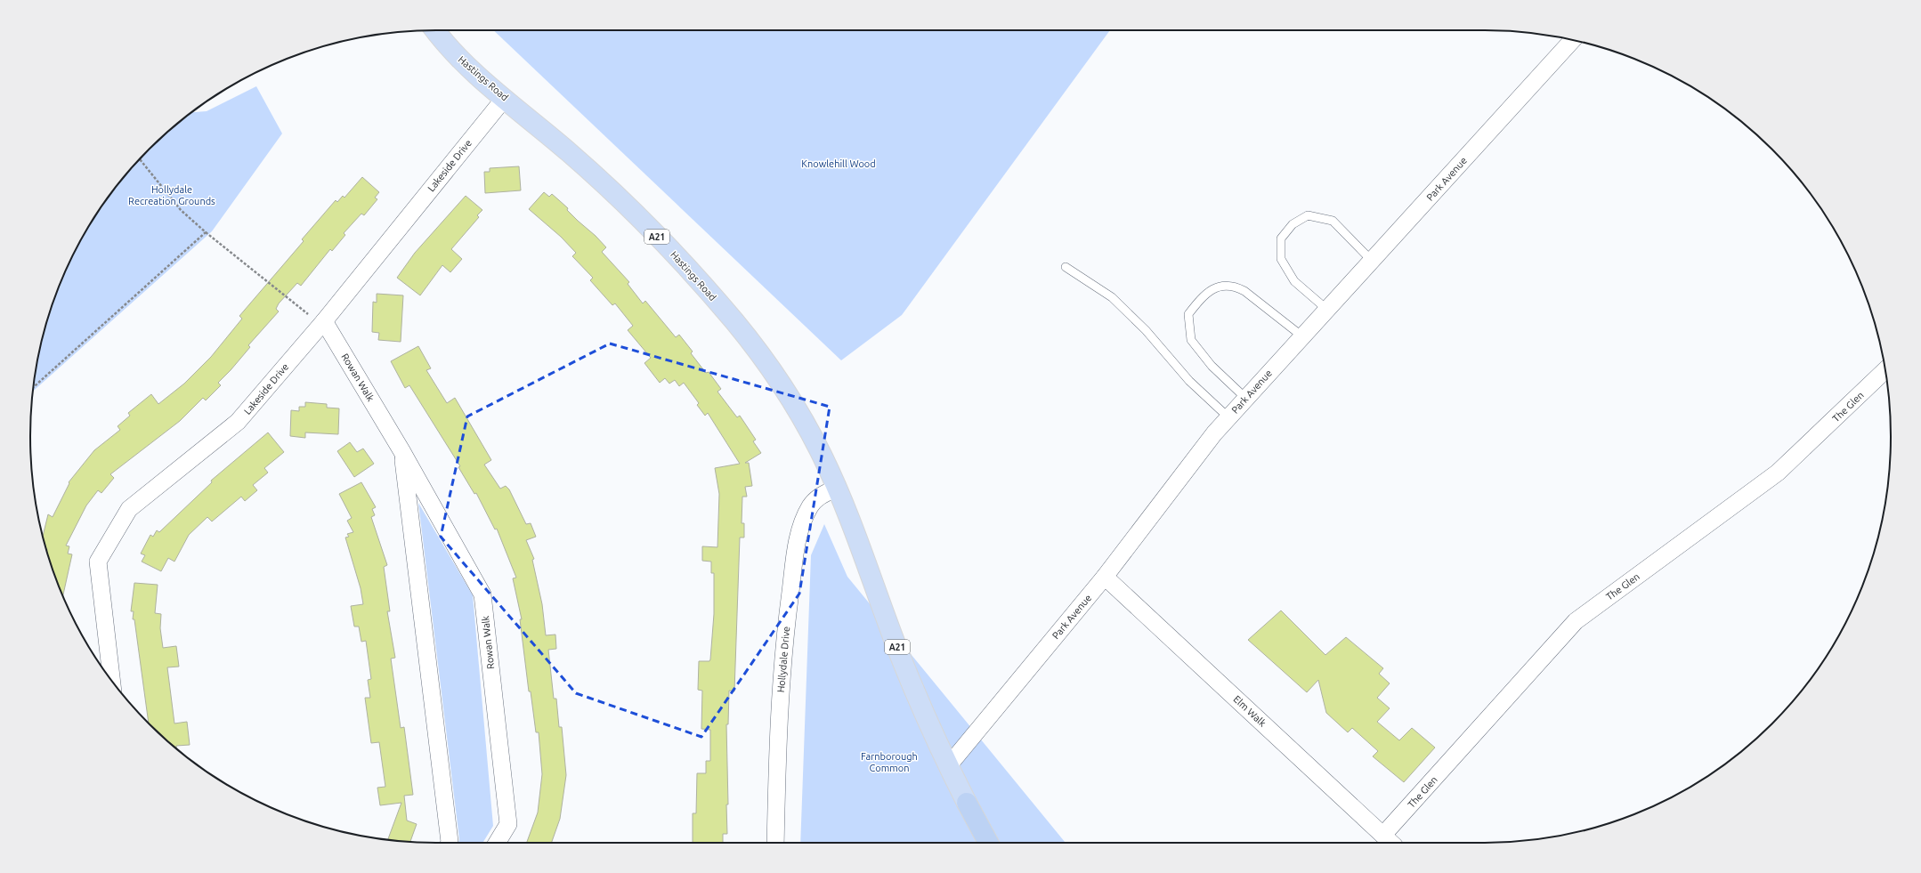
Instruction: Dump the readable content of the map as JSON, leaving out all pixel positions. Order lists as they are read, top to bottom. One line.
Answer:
{"streets":{"highway":["A21"],"main road":["Hastings Road"],"street":["Lakeside Drive","Park Avenue","Rowan Walk","The Glen","Hollydale Drive","Elm Walk"]},"crossings":[["Hastings Road","Lakeside Drive"],["Hastings Road","A21"],["Hastings Road","Hollydale Drive"],["Lakeside Drive","Rowan Walk"],["Park Avenue","A21"],["Park Avenue","Elm Walk"],["A21","Hollydale Drive"],["The Glen","Elm Walk"]],"parks":["Knowlehill Wood","Hollydale Recreation Grounds","Farnborough Common"]}
